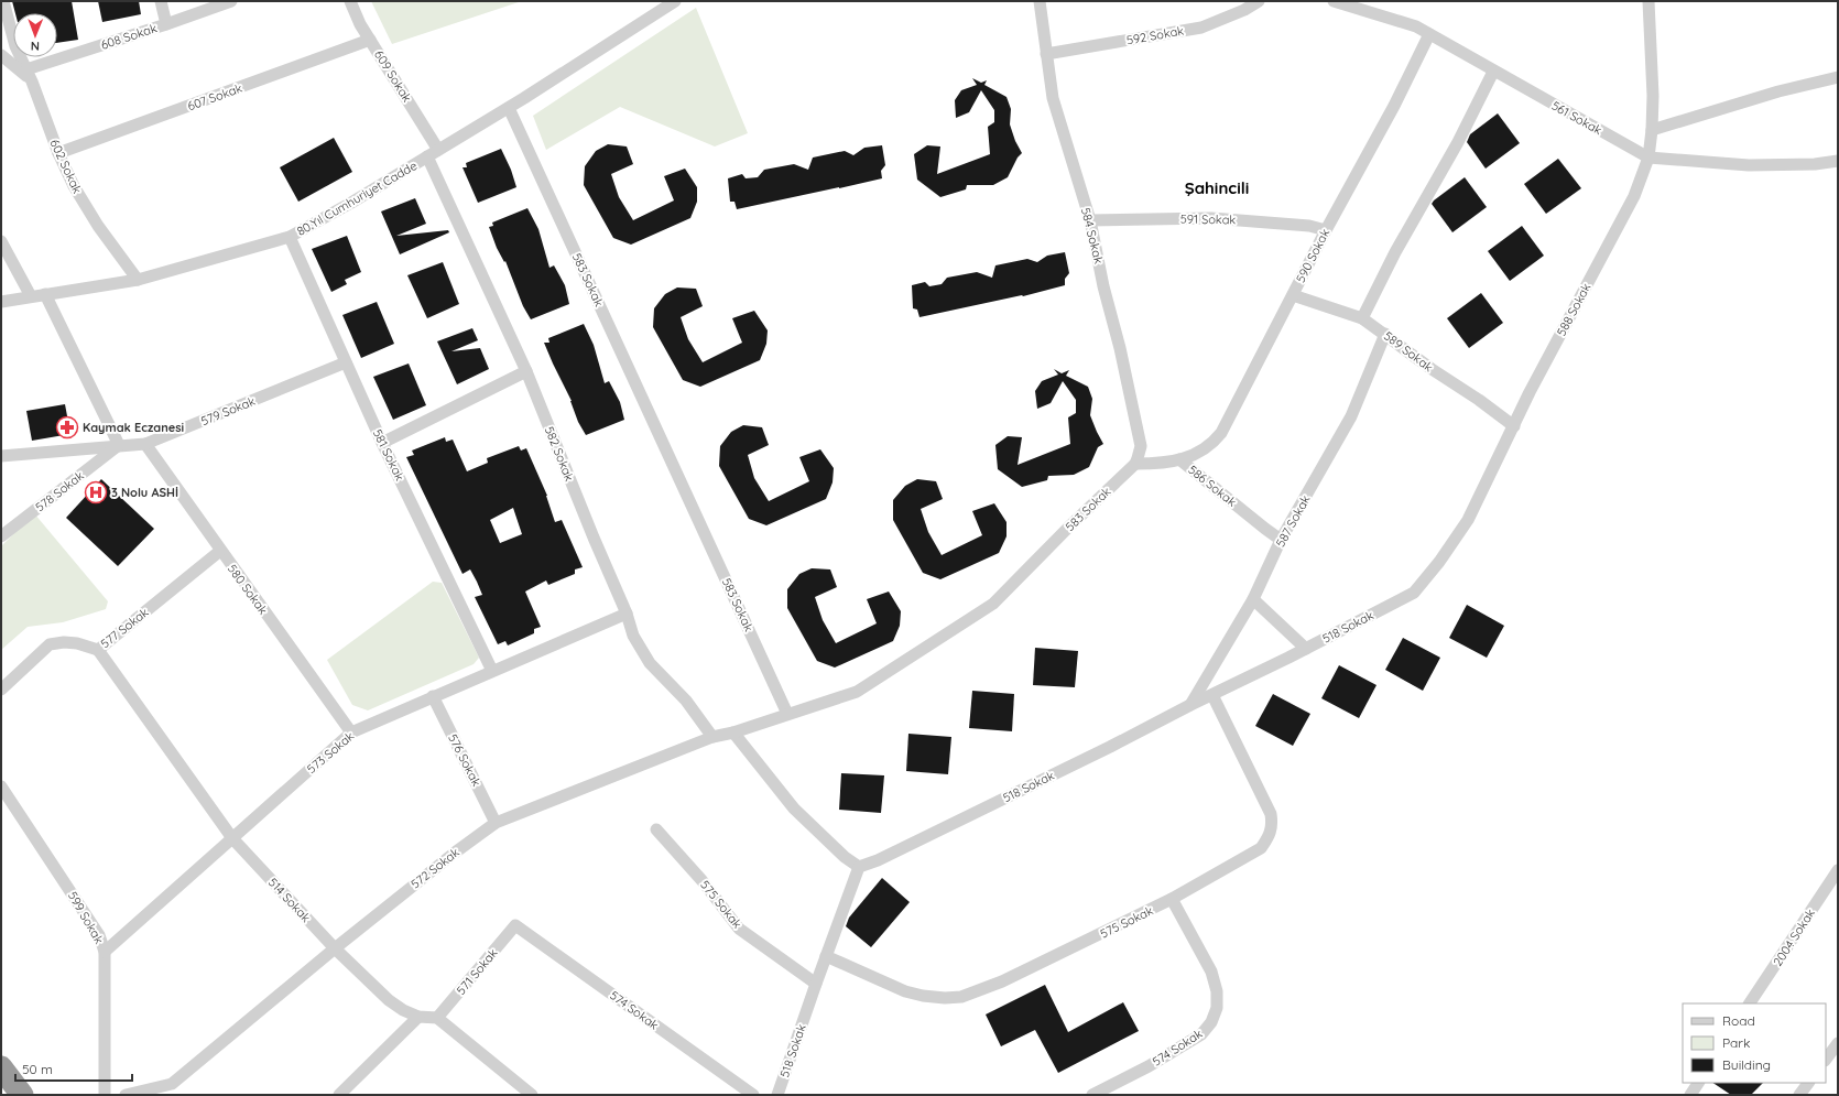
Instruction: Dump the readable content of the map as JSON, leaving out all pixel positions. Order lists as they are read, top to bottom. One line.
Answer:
{"streets":{"street":["592 Sokak","608 Sokak","609 Sokak","607 Sokak","561 Sokak","602 Sokak","80.Yıl Cumhuriyet Cadde","591 Sokak","584 Sokak","590 Sokak","583 Sokak","588 Sokak","589 Sokak","579 Sokak","582 Sokak","581 Sokak","586 Sokak","578 Sokak","587 Sokak","580 Sokak","518 Sokak","577 Sokak","573 Sokak","576 Sokak","572 Sokak","514 Sokak","575 Sokak","599 Sokak","2004 Sokak","571 Sokak","574 Sokak"]},"crossings":[["592 Sokak","584 Sokak"],["609 Sokak","607 Sokak"],["609 Sokak","80.Yıl Cumhuriyet Cadde"],["607 Sokak","602 Sokak"],["561 Sokak","590 Sokak"],["561 Sokak","588 Sokak"],["602 Sokak","80.Yıl Cumhuriyet Cadde"],["80.Yıl Cumhuriyet Cadde","583 Sokak"],["80.Yıl Cumhuriyet Cadde","582 Sokak"],["80.Yıl Cumhuriyet Cadde","581 Sokak"],["591 Sokak","584 Sokak"],["591 Sokak","590 Sokak"],["584 Sokak","583 Sokak"],["584 Sokak","586 Sokak"],["590 Sokak","589 Sokak"],["590 Sokak","586 Sokak"],["583 Sokak","586 Sokak"],["583 Sokak","572 Sokak"],["588 Sokak","589 Sokak"],["588 Sokak","518 Sokak"],["589 Sokak","587 Sokak"],["579 Sokak","581 Sokak"],["579 Sokak","578 Sokak"],["579 Sokak","580 Sokak"],["582 Sokak","573 Sokak"],["582 Sokak","572 Sokak"],["581 Sokak","573 Sokak"],["586 Sokak","587 Sokak"],["587 Sokak","518 Sokak"],["580 Sokak","577 Sokak"],["580 Sokak","573 Sokak"],["518 Sokak","575 Sokak"],["577 Sokak","514 Sokak"],["573 Sokak","576 Sokak"],["573 Sokak","514 Sokak"],["573 Sokak","599 Sokak"],["576 Sokak","572 Sokak"],["572 Sokak","514 Sokak"],["514 Sokak","571 Sokak"],["575 Sokak","574 Sokak"],["571 Sokak","574 Sokak"]],"districts":["Şahincili"],"places":{"pharmacy":["Kaymak Eczanesi"],"hospital":["3 Nolu ASHİ"]},"legend":["Road","Park","Building"],"scale_bar":"50 m","north":"bottom"}
